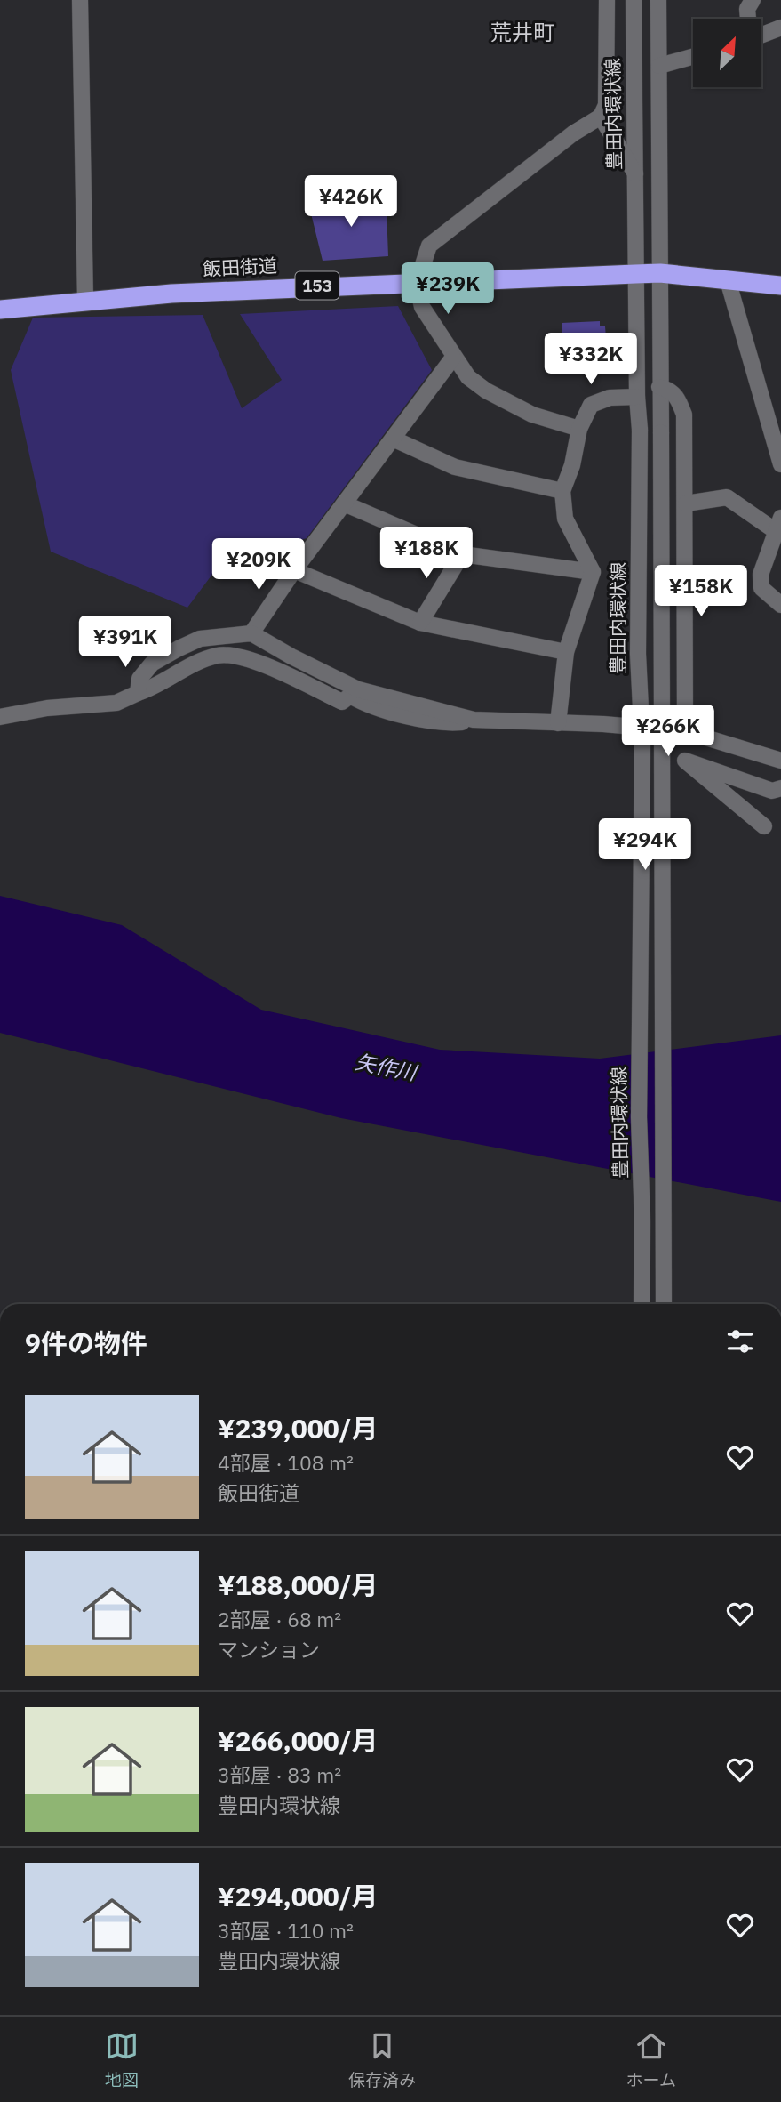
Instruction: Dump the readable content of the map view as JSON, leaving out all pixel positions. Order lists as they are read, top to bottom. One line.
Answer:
{"streets":{"highway":["飯田街道","153"],"street":["豊田内環状線"]},"crossings":[["豊田内環状線","飯田街道"]],"districts":["荒井町"],"water":["矢作川"],"north":"top right","page":{"price":["¥426K","¥239K","¥332K","¥188K","¥209K","¥158K","¥391K","¥266K","¥294K"],"heading":"9件の物件","list":[{"name":"¥239,000/月","note":"4部屋 · 108 m² · 飯田街道"},{"name":"¥188,000/月","note":"2部屋 · 68 m² · マンション"},{"name":"¥266,000/月","note":"3部屋 · 83 m² · 豊田内環状線"},{"name":"¥294,000/月","note":"3部屋 · 110 m² · 豊田内環状線"}],"tabs":["地図","保存済み","ホーム"]}}
